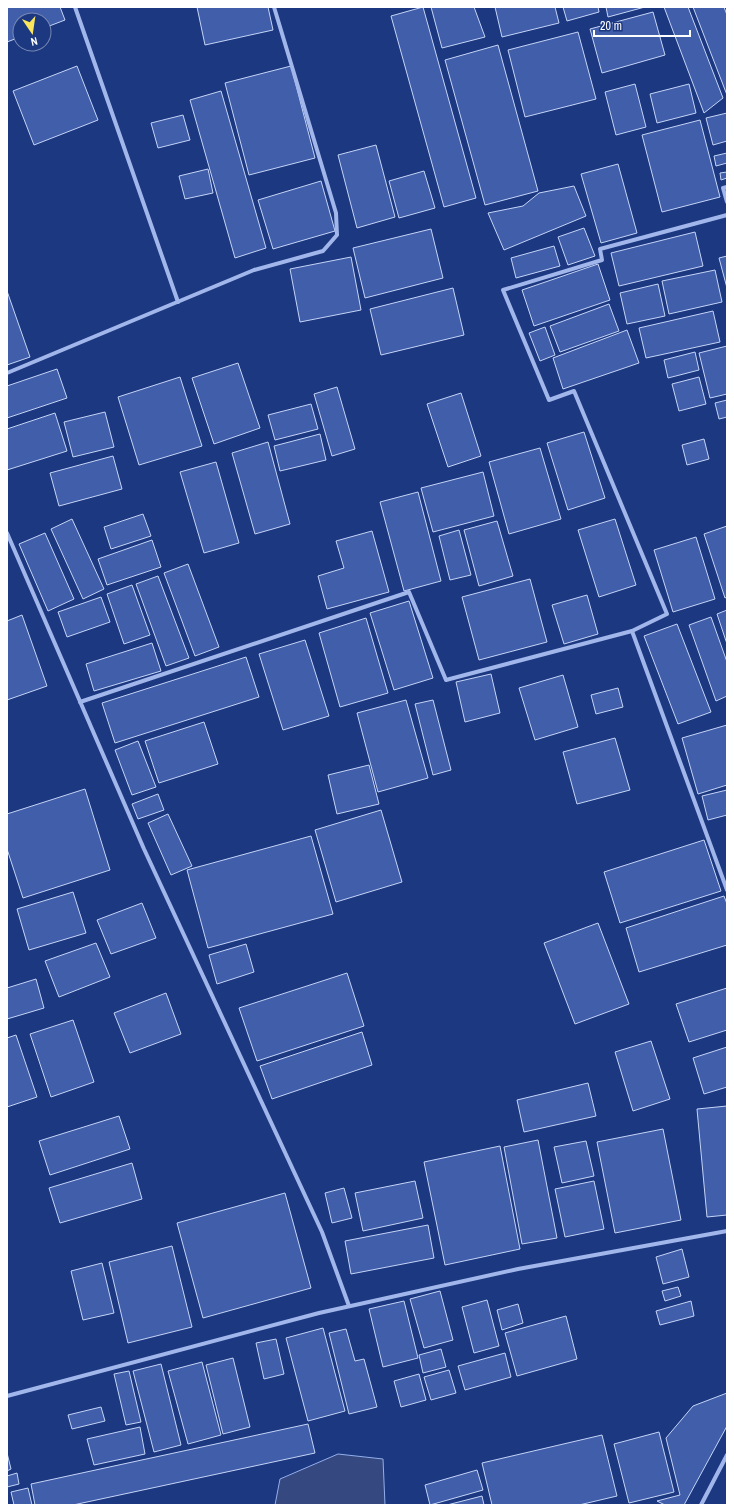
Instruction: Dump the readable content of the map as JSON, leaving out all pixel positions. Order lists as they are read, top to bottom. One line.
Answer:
{"scale_bar":"20 m","north":"bottom"}
